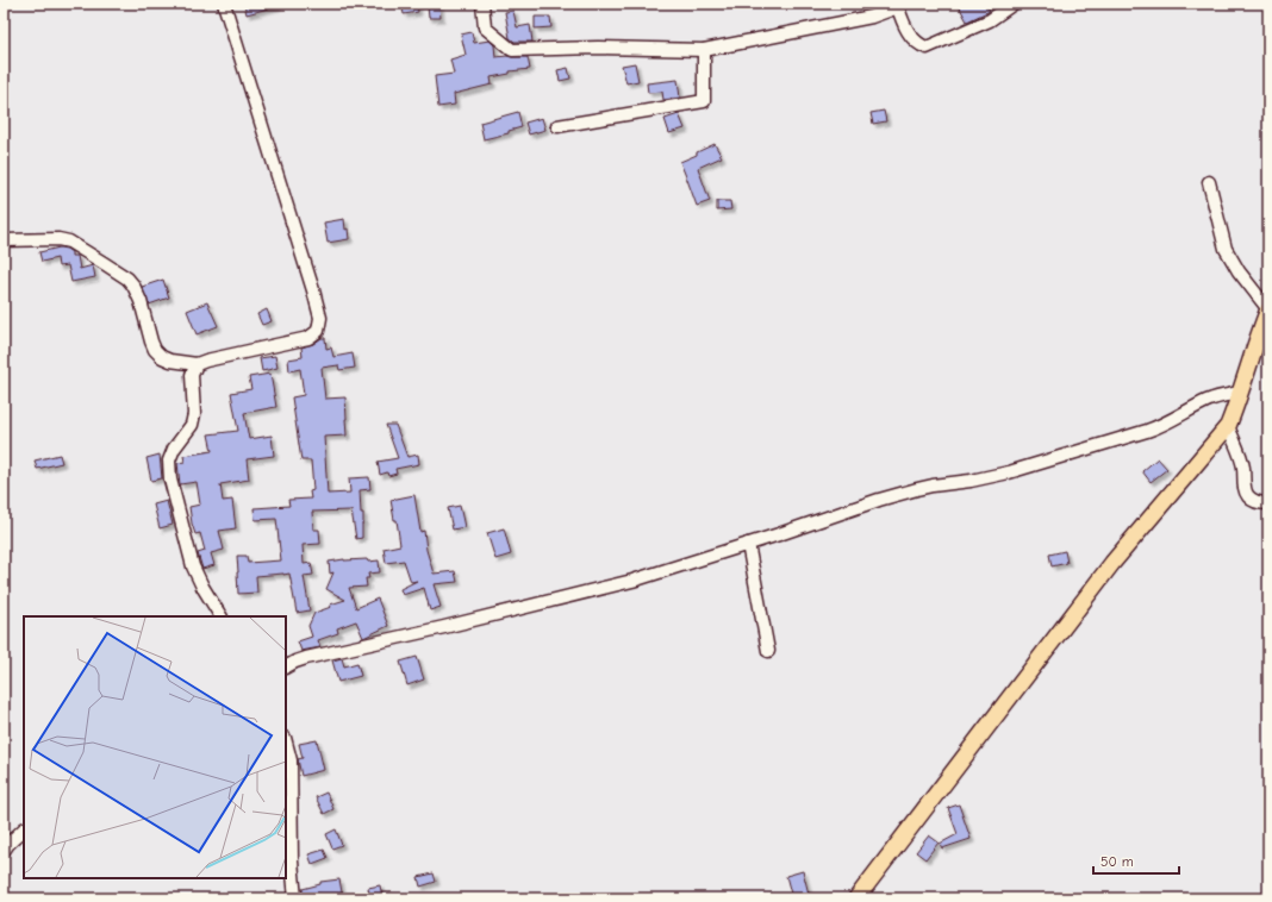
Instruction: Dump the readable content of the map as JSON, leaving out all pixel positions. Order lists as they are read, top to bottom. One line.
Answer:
{"scale_bar":"50 m"}
